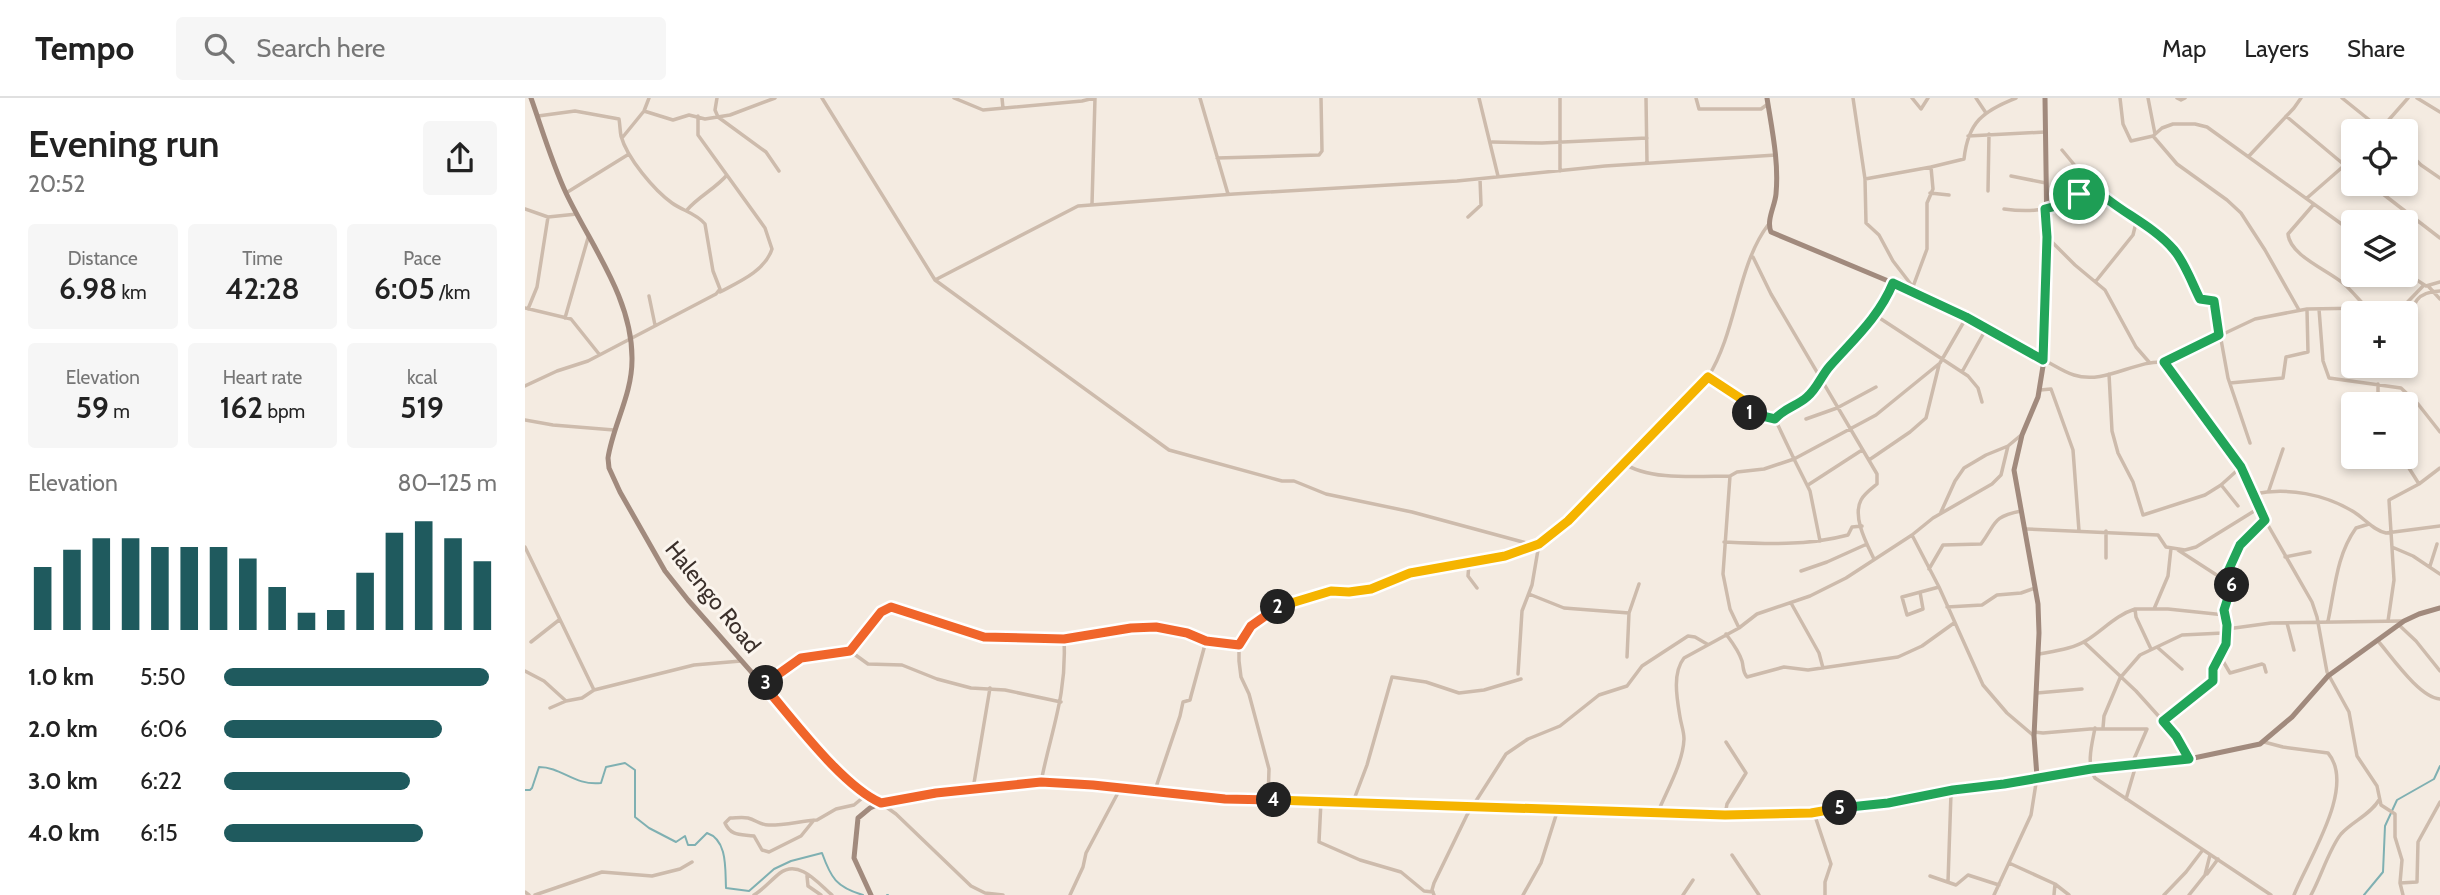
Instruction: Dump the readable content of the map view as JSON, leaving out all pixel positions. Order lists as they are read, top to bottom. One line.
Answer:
{"streets":{"street":["Halengo Road"]},"page":{"header":"Tempo","search":"Search here","nav":["Map","Layers","Share"],"heading":["Evening run","20:52"],"map_buttons":["+","−"],"stats":[["Distance","6.98 km"],["Time","42:28"],["Pace","6:05 /km"],["Elevation","59 m"],["Heart rate","162 bpm"],["kcal","519"]],"pins":["1","6","2","3","4","5"],"chart":["Elevation","80–125 m"],"list":[{"name":"1.0 km","note":"5:50"},{"name":"2.0 km","note":"6:06"},{"name":"3.0 km","note":"6:22"},{"name":"4.0 km","note":"6:15"}]}}
